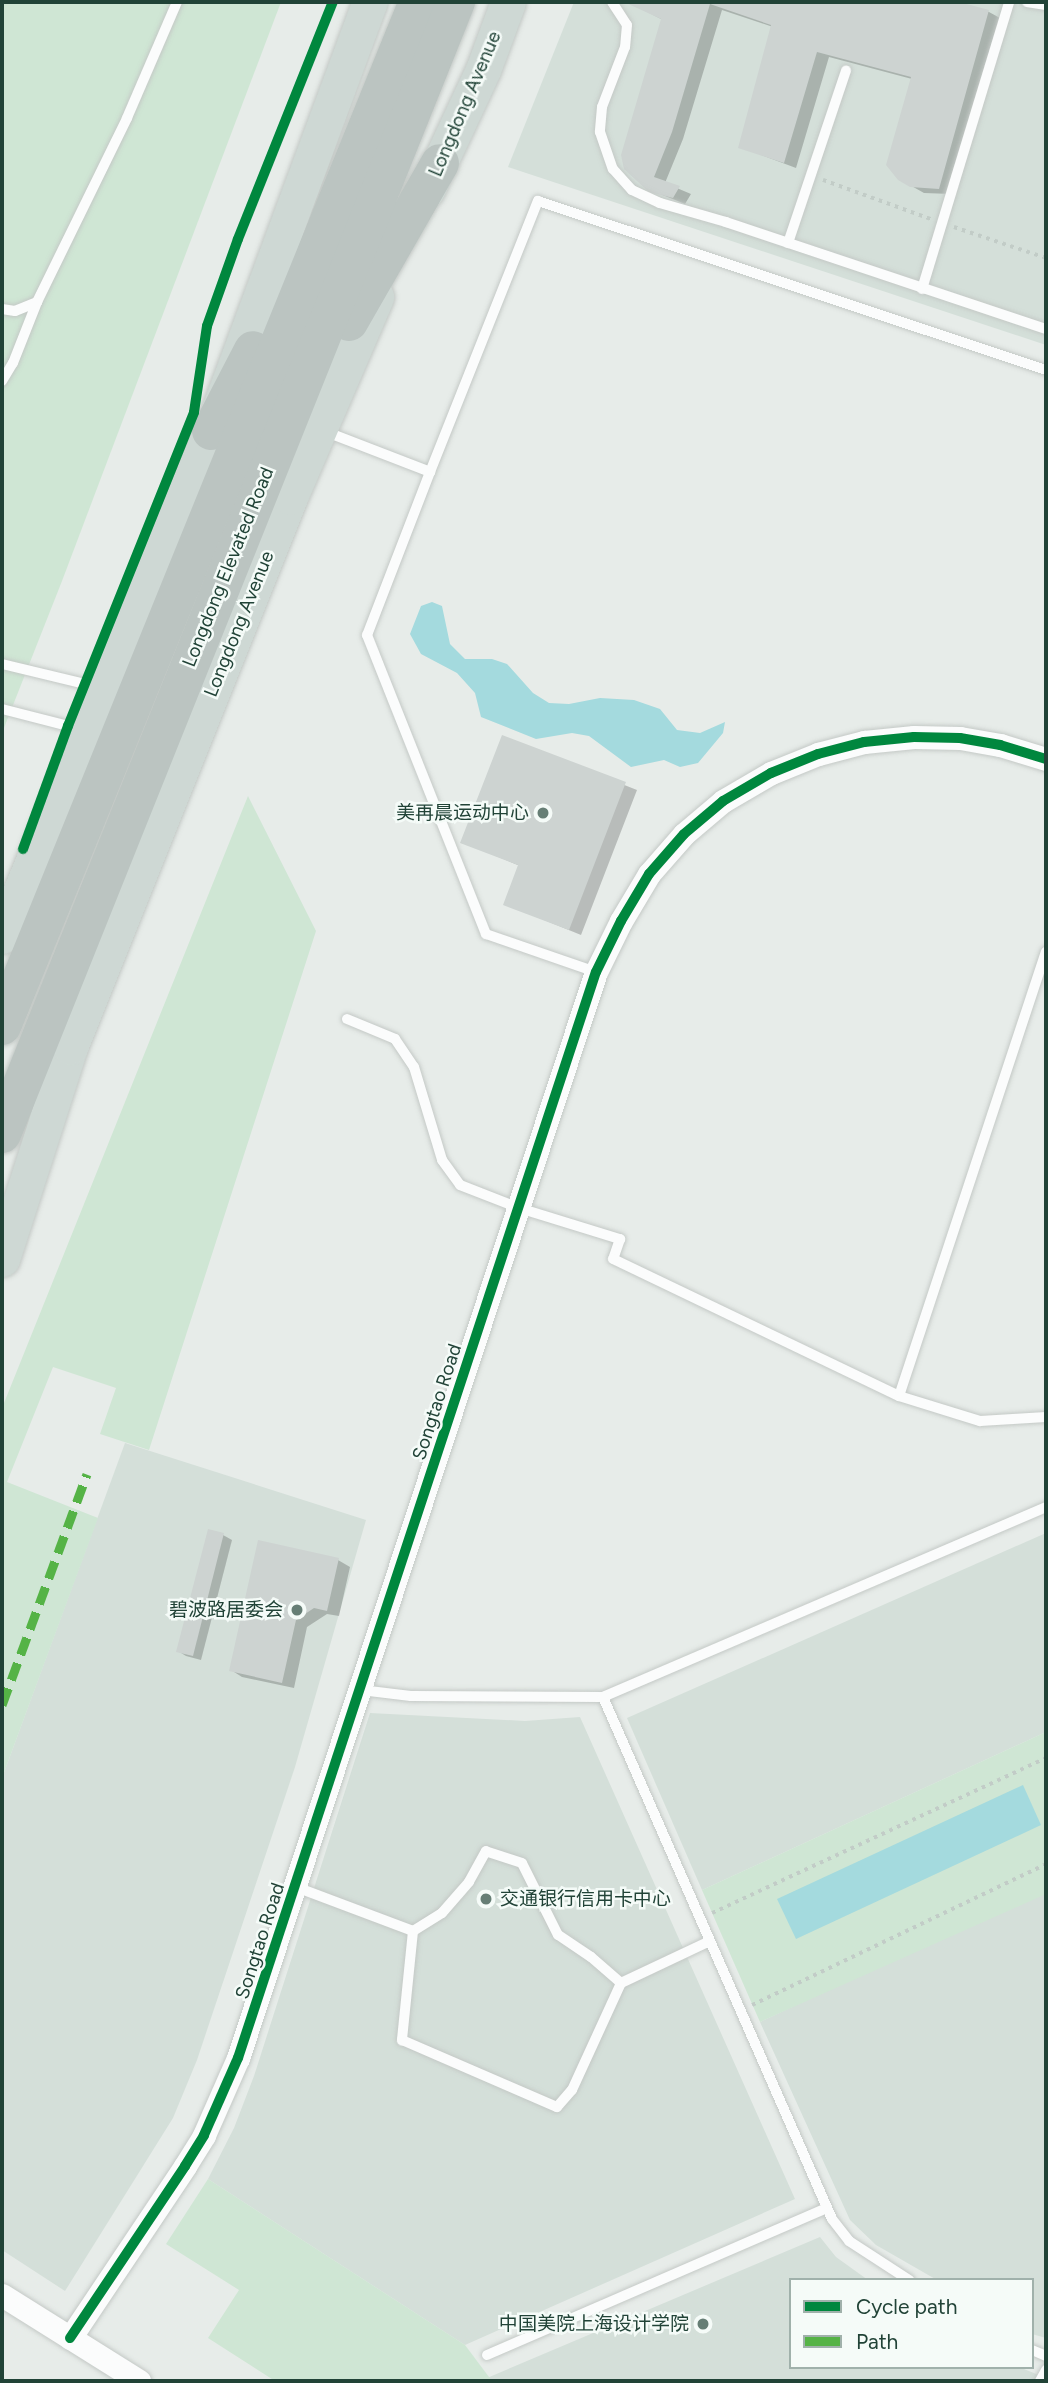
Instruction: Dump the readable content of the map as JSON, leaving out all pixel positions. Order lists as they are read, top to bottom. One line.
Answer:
{"streets":{"highway":["Longdong Elevated Road"],"main road":["Longdong Avenue"],"street":["Songtao Road"]},"places":["美再晨运动中心","碧波路居委会","交通银行信用卡中心","中国美院上海设计学院"],"legend":["Cycle path","Path"]}
